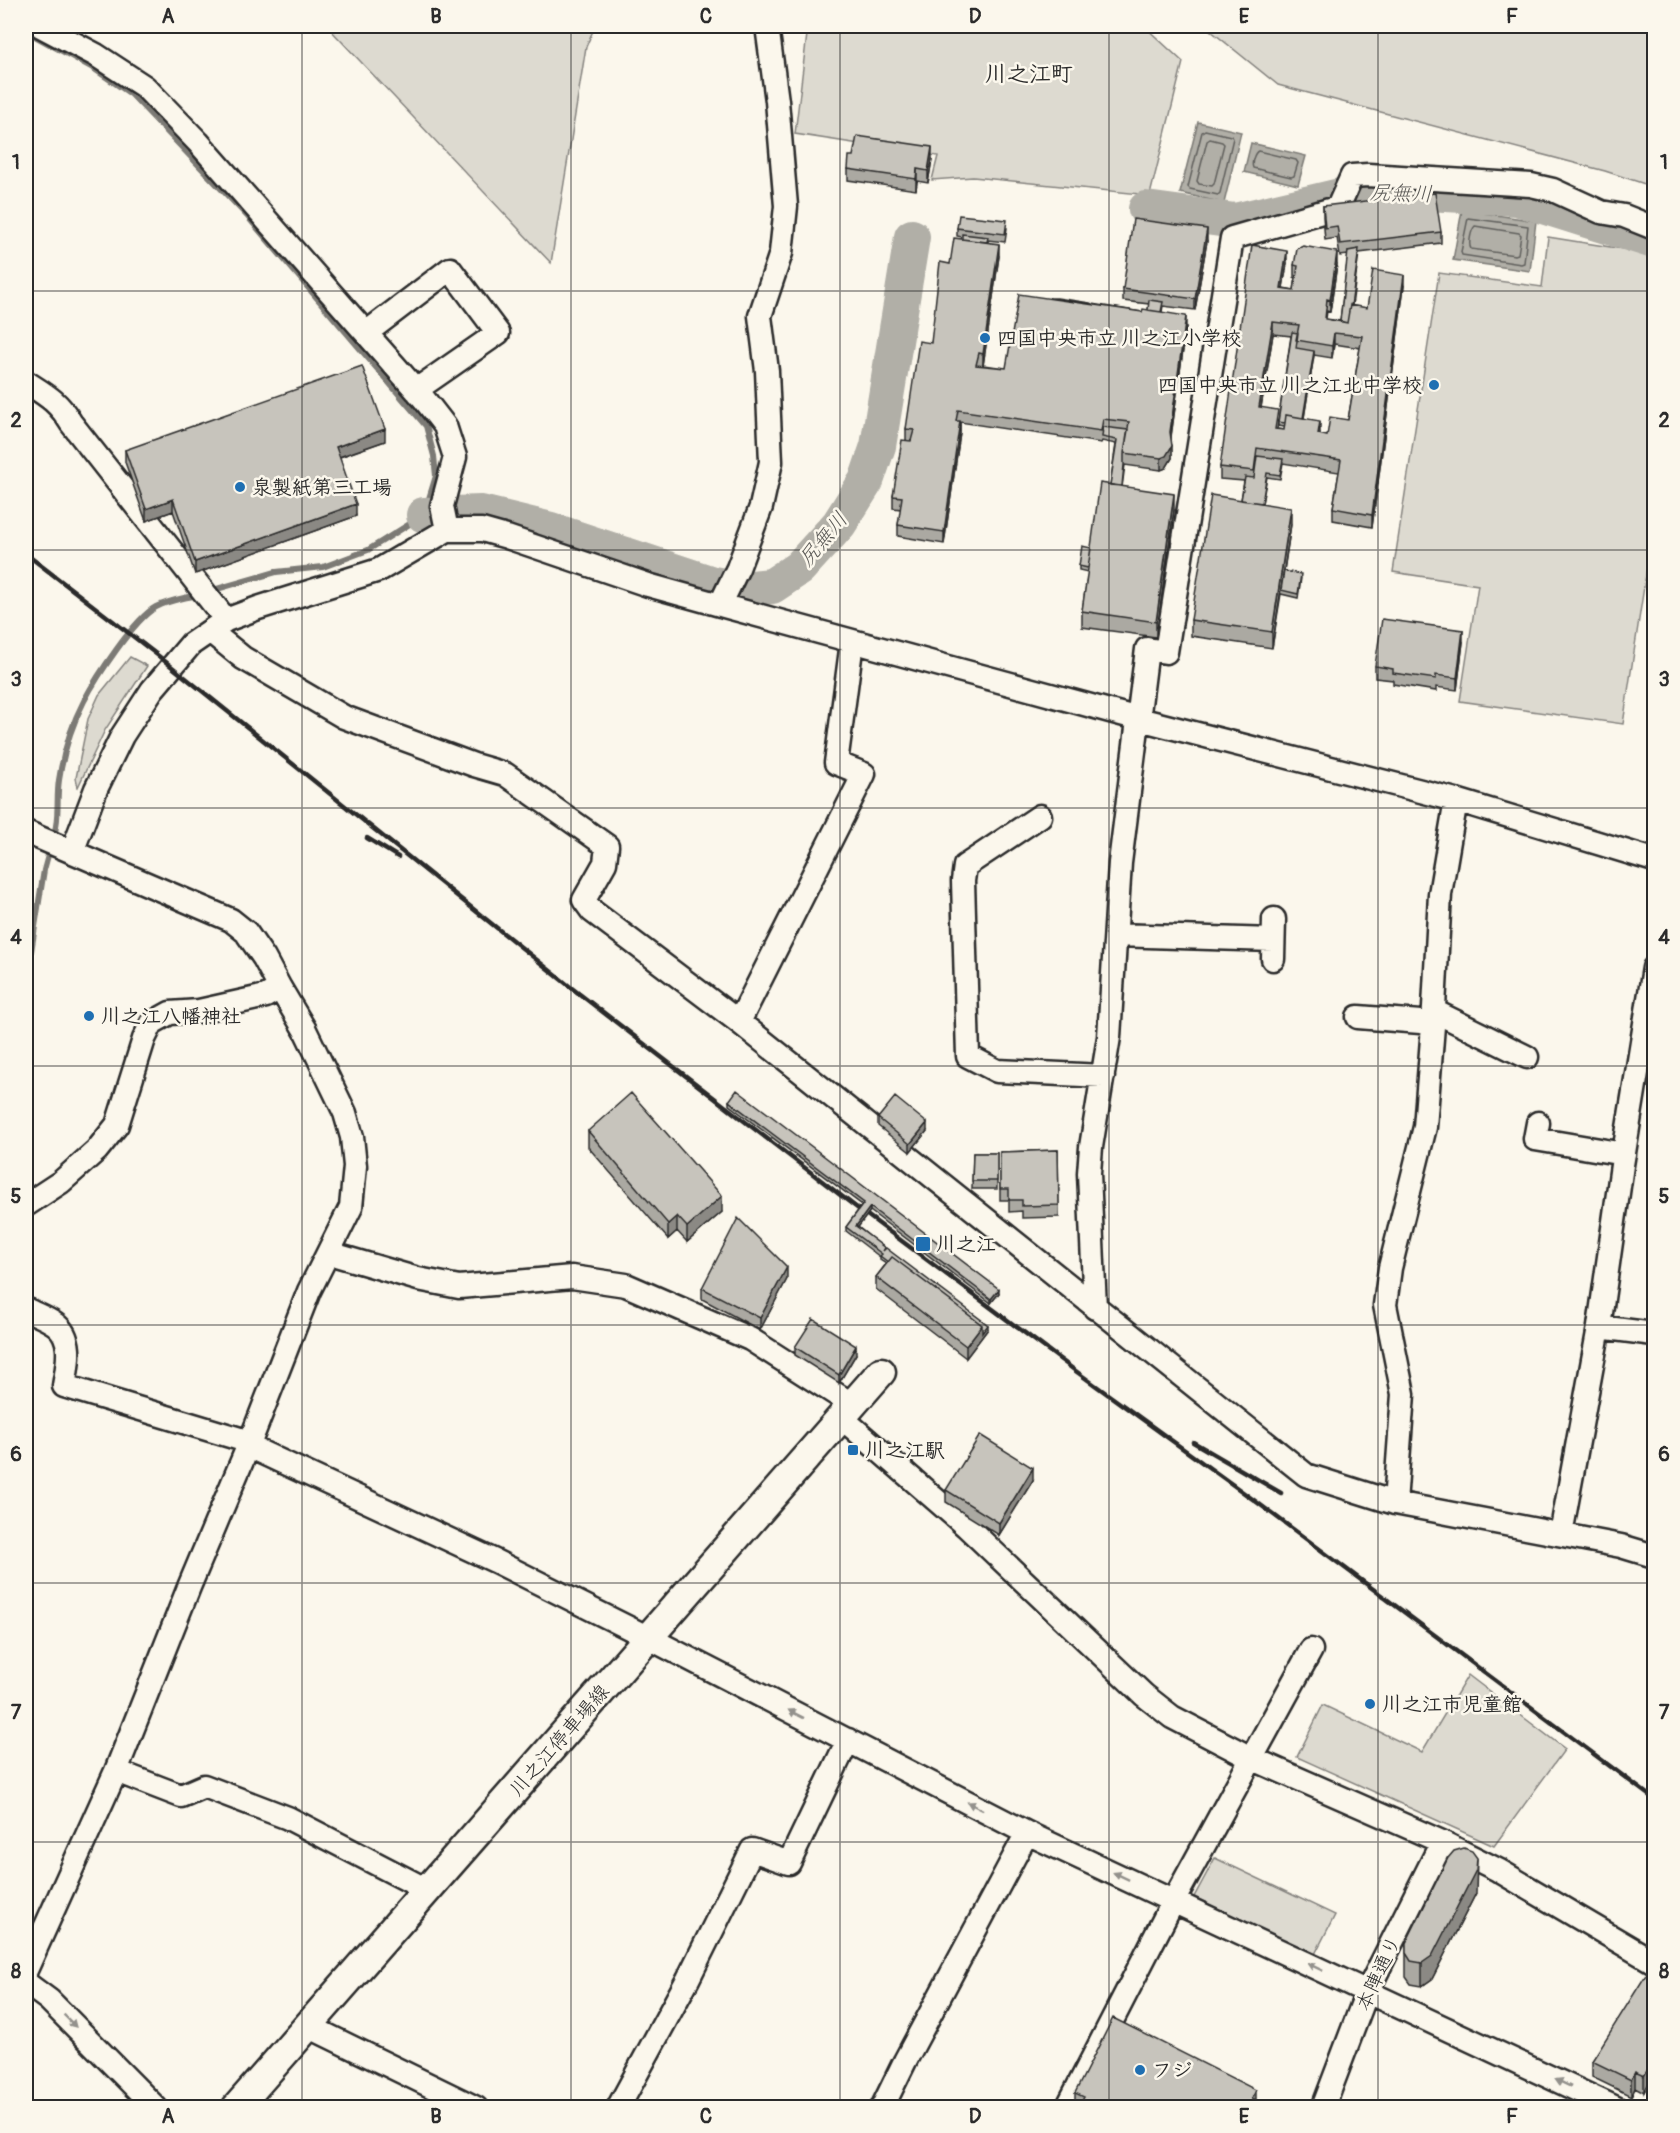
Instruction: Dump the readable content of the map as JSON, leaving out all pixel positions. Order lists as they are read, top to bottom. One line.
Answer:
{"streets":{"main road":["川之江停車場線"],"street":["本陣通り"]},"districts":["川之江町"],"water":["尻無川"],"places":{"other":["四国中央市立 川之江小学校","四国中央市立 川之江北中学校","泉製紙第三工場","川之江八幡神社","川之江市児童館","フジ"],"transit":["川之江","川之江駅"]},"grid":{"columns":["A","B","C","D","E","F"],"rows":["1","2","3","4","5","6","7","8"]}}
